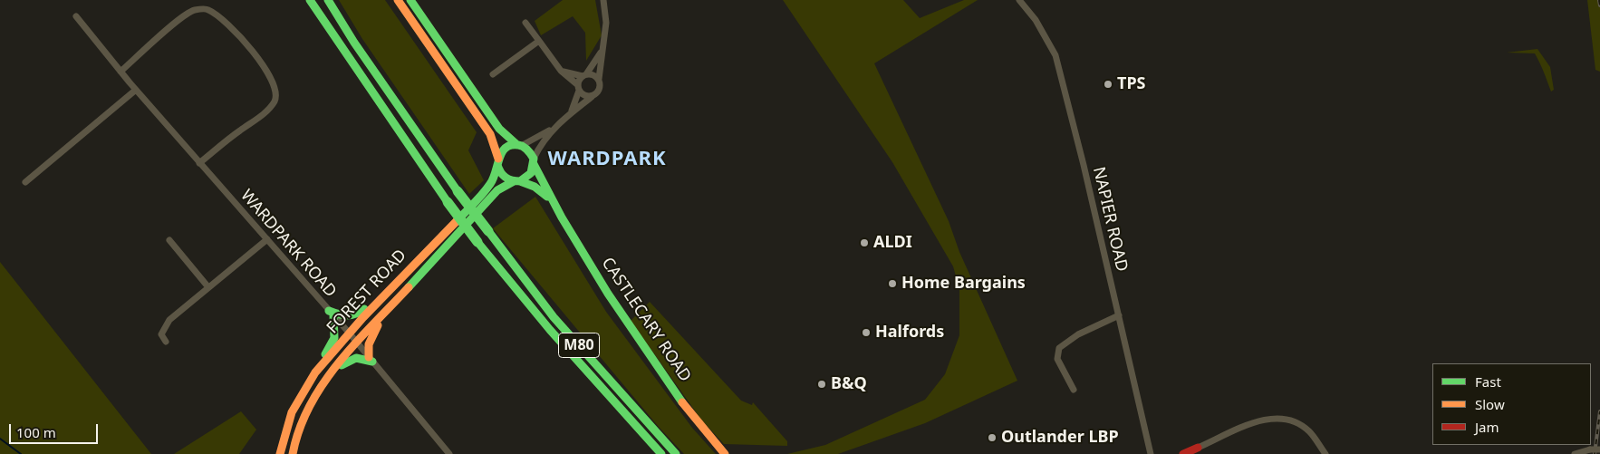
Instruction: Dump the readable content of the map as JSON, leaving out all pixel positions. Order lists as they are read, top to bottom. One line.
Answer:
{"streets":{"main road":["FOREST ROAD","CASTLECARY ROAD","M80"],"street":["NAPIER ROAD","WARDPARK ROAD"]},"crossings":[["WARDPARK ROAD","FOREST ROAD"],["FOREST ROAD","CASTLECARY ROAD"]],"districts":["WARDPARK"],"places":["TPS","ALDI","Home Bargains","Halfords","B&Q","Outlander LBP"],"legend":["Fast","Slow","Jam"],"scale_bar":"100 m"}
